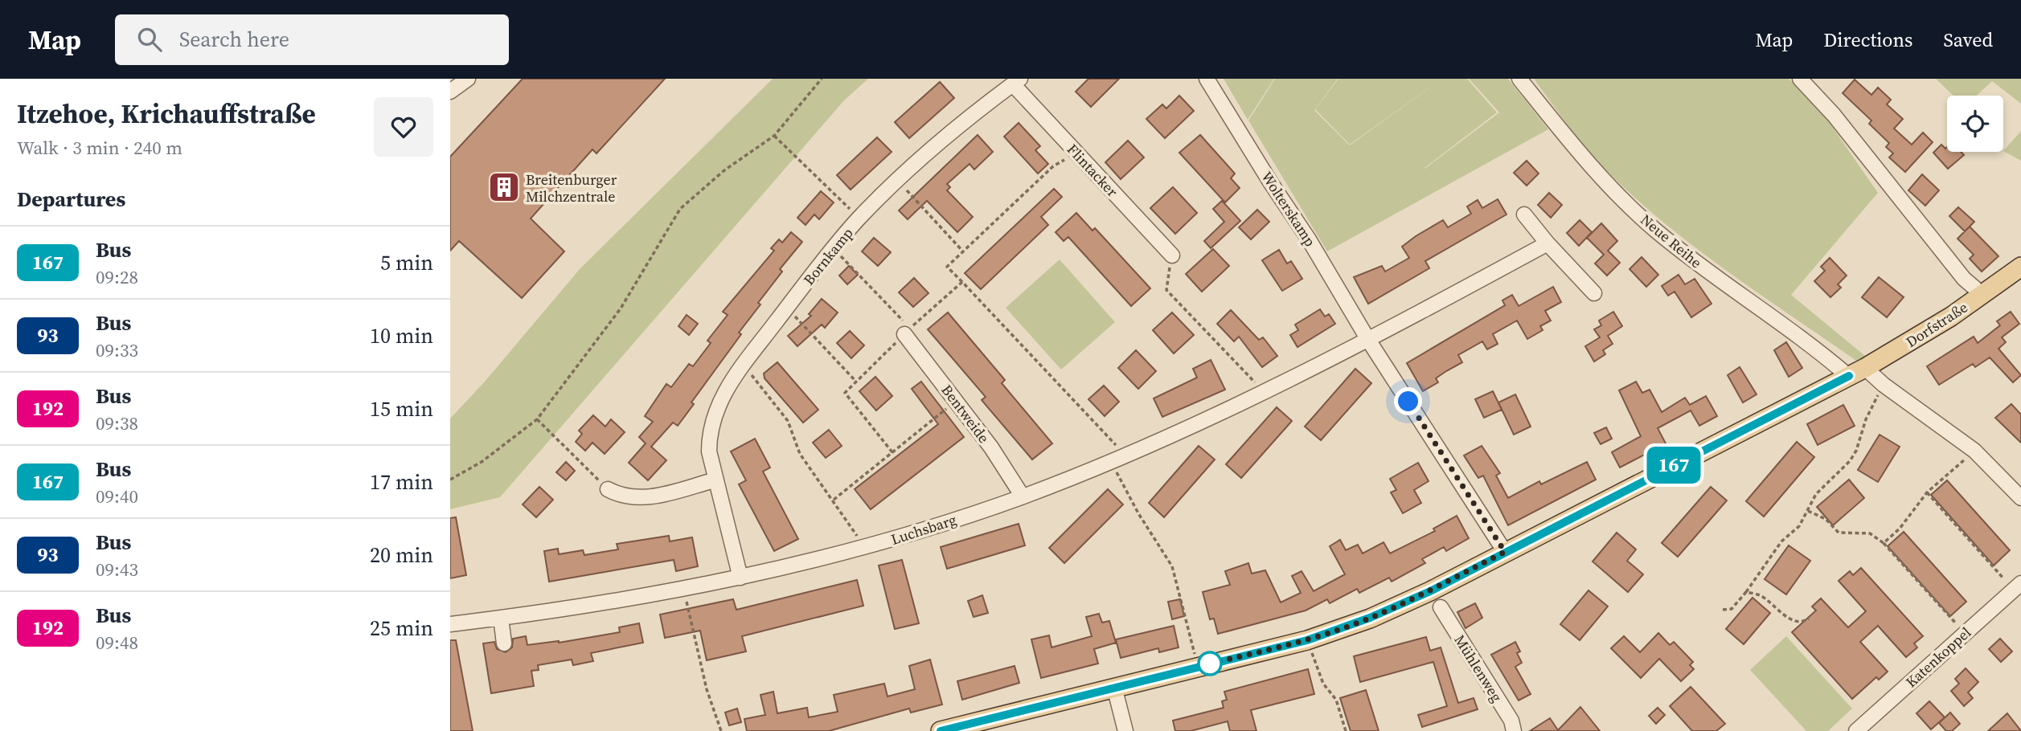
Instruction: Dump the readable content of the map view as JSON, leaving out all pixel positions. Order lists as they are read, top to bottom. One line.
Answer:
{"streets":{"main road":["Dorfstraße"],"street":["Flintacker","Wolterskamp","Neue Reihe","Bornkamp","Bentweide","Luchsbarg","Katenkoppel","Mühlenweg"]},"crossings":[["Flintacker","Bornkamp"],["Wolterskamp","Dorfstraße"],["Wolterskamp","Luchsbarg"],["Neue Reihe","Dorfstraße"],["Bornkamp","Luchsbarg"],["Bentweide","Luchsbarg"]],"places":{"building":["Breitenburger Milchzentrale"]},"lines":["bus line 167"],"page":{"header":"Map","search":"Search here","nav":["Map","Directions","Saved"],"heading":[["Itzehoe, Krichauffstraße","Walk · 3 min · 240 m"],"Departures"],"on_map":"167","list":[{"mark":"167","name":"Bus","note":"09:28","value":"5 min"},{"mark":"93","name":"Bus","note":"09:33","value":"10 min"},{"mark":"192","name":"Bus","note":"09:38","value":"15 min"},{"mark":"167","name":"Bus","note":"09:40","value":"17 min"},{"mark":"93","name":"Bus","note":"09:43","value":"20 min"},{"mark":"192","name":"Bus","note":"09:48","value":"25 min"}]}}
